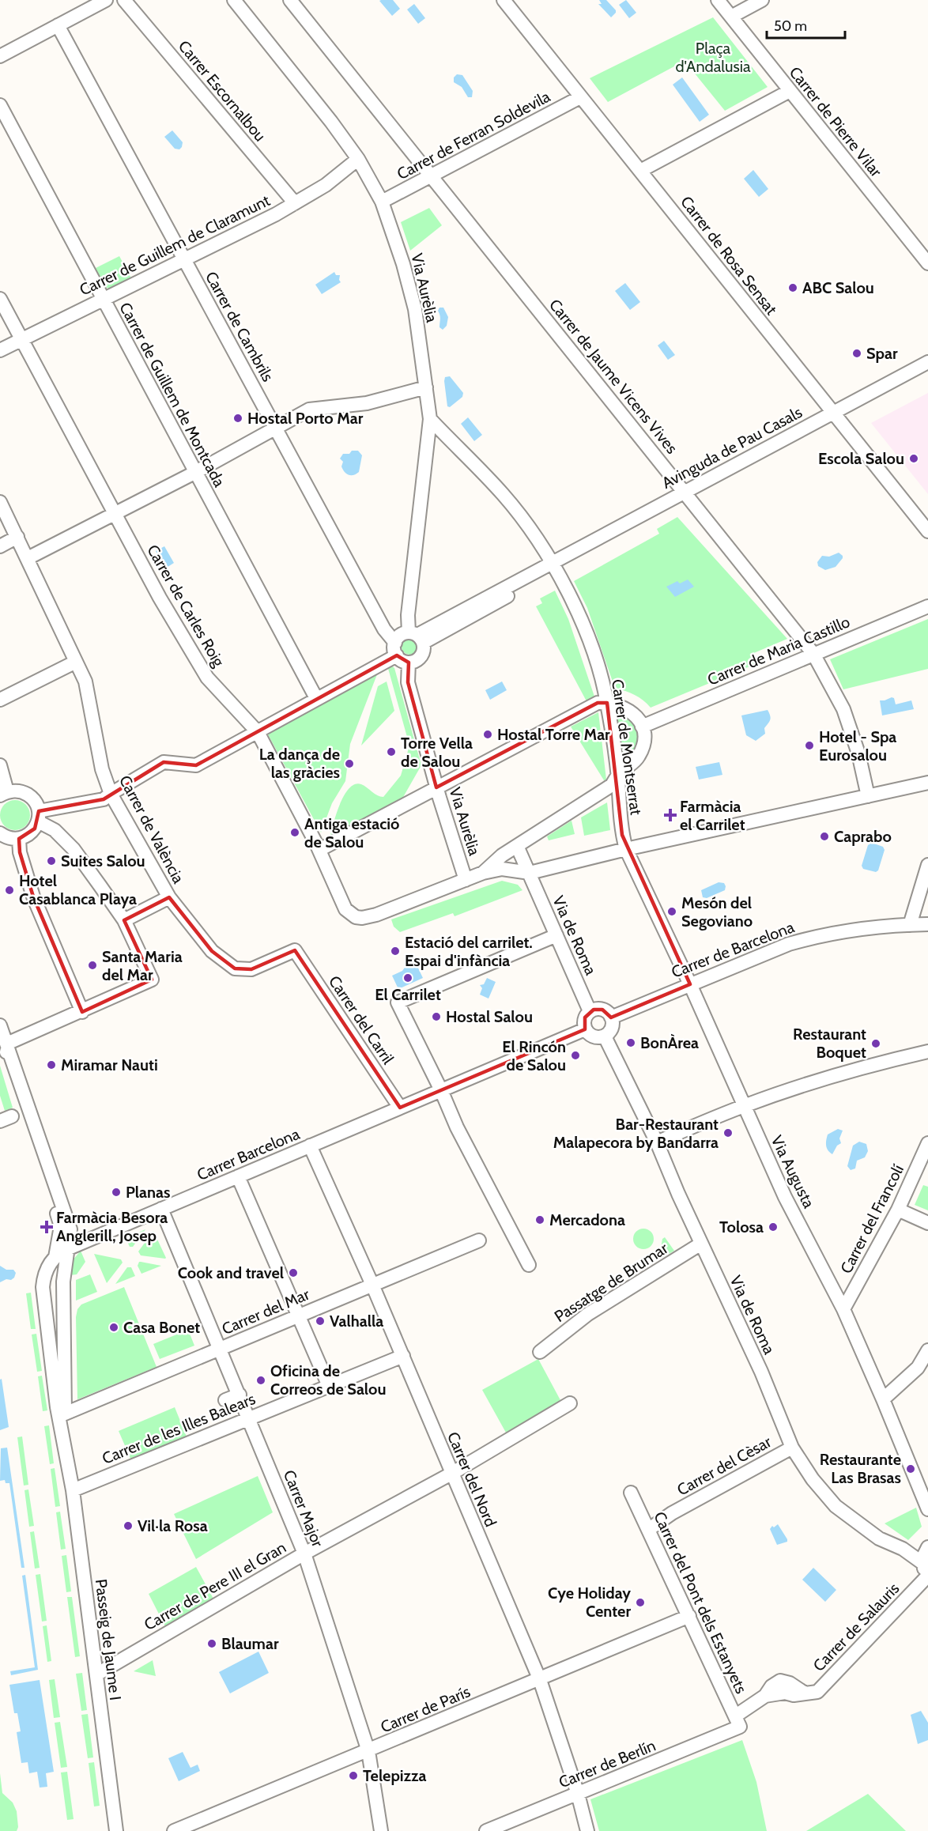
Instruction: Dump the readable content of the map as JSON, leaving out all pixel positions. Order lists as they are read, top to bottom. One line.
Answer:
{"streets":{"street":["Carrer Escornalbou","Carrer de Pierre Vilar","Carrer de Ferran Soldevila","Carrer de Guillem de Claramunt","Carrer de Rosa Sensat","Via Aurèlia","Carrer de Cambrils","Carrer de Jaume Vicens Vives","Carrer de Guillem de Montcada","Avinguda de Pau Casals","Carrer de Carles Roig","Carrer de Maria Castillo","Carrer de Montserrat","Carrer de València","Via de Roma","Carrer de Barcelona","Carrer del Carril","Carrer Barcelona","Via Augusta","Carrer del Francolí","Passatge de Brumar","Carrer del Mar","Carrer de les Illes Balears","Carrer del Cèsar","Carrer del Nord","Carrer Major","Carrer de Pere III el Gran","Carrer del Pont dels Estanyets","Carrer de Salauris","Passeig de Jaume I","Carrer de París","Carrer de Berlín"]},"crossings":[["Carrer Escornalbou","Carrer de Guillem de Claramunt"],["Carrer de Ferran Soldevila","Carrer de Rosa Sensat"],["Carrer de Ferran Soldevila","Via Aurèlia"],["Carrer de Ferran Soldevila","Carrer de Jaume Vicens Vives"],["Carrer de Guillem de Claramunt","Via Aurèlia"],["Carrer de Guillem de Claramunt","Carrer de Cambrils"],["Carrer de Guillem de Claramunt","Carrer de Guillem de Montcada"],["Carrer de Guillem de Claramunt","Carrer de Carles Roig"],["Carrer de Rosa Sensat","Avinguda de Pau Casals"],["Via Aurèlia","Carrer de Cambrils"],["Via Aurèlia","Avinguda de Pau Casals"],["Via Aurèlia","Carrer de Carles Roig"],["Via Aurèlia","Carrer de Montserrat"],["Carrer de Cambrils","Avinguda de Pau Casals"],["Carrer de Jaume Vicens Vives","Avinguda de Pau Casals"],["Carrer de Jaume Vicens Vives","Carrer de Maria Castillo"],["Avinguda de Pau Casals","Carrer de Montserrat"],["Carrer de Montserrat","Via Augusta"],["Carrer de València","Carrer del Carril"],["Via de Roma","Carrer de Barcelona"],["Via de Roma","Passatge de Brumar"],["Via de Roma","Carrer del Cèsar"],["Via de Roma","Carrer de Salauris"],["Carrer de Barcelona","Via Augusta"],["Carrer del Carril","Carrer Barcelona"],["Carrer Barcelona","Carrer del Nord"],["Carrer Barcelona","Carrer Major"],["Carrer Barcelona","Passeig de Jaume I"],["Via Augusta","Carrer del Francolí"],["Carrer del Mar","Carrer del Nord"],["Carrer del Mar","Carrer Major"],["Carrer del Mar","Passeig de Jaume I"],["Carrer de les Illes Balears","Carrer del Nord"],["Carrer de les Illes Balears","Carrer Major"],["Carrer de les Illes Balears","Passeig de Jaume I"],["Carrer del Cèsar","Carrer del Pont dels Estanyets"],["Carrer del Nord","Carrer de Pere III el Gran"],["Carrer del Nord","Carrer de París"],["Carrer del Nord","Carrer de Berlín"],["Carrer Major","Carrer de Pere III el Gran"],["Carrer Major","Carrer de París"],["Carrer de Pere III el Gran","Passeig de Jaume I"],["Carrer del Pont dels Estanyets","Carrer de Salauris"],["Carrer del Pont dels Estanyets","Carrer de París"],["Carrer del Pont dels Estanyets","Carrer de Berlín"],["Carrer de Salauris","Carrer de Berlín"]],"parks":["Plaça d'Andalusia"],"places":{"other":["ABC Salou","Spar","Hostal Porto Mar","Escola Salou","Hostal Torre Mar","Hotel - Spa Eurosalou","Torre Vella de Salou","La dança de las gràcies","Antiga estació de Salou","Caprabo","Suites Salou","Hotel Casablanca Playa","Mesón del Segoviano","Estació del carrilet. Espai d'infància","Santa Maria del Mar","El Carrilet","Hostal Salou","BonÀrea","Restaurant Boquet","El Rincón de Salou","Miramar Nauti","Bar-Restaurant Malapecora by Bandarra","Planas","Mercadona","Tolosa","Cook and travel","Valhalla","Casa Bonet","Oficina de Correos de Salou","Restaurante Las Brasas","Vil·la Rosa","Cye Holiday Center","Blaumar","Telepizza"],"health":["Farmàcia el Carrilet","Farmàcia Besora Anglerill, Josep"]},"scale_bar":"50 m"}
